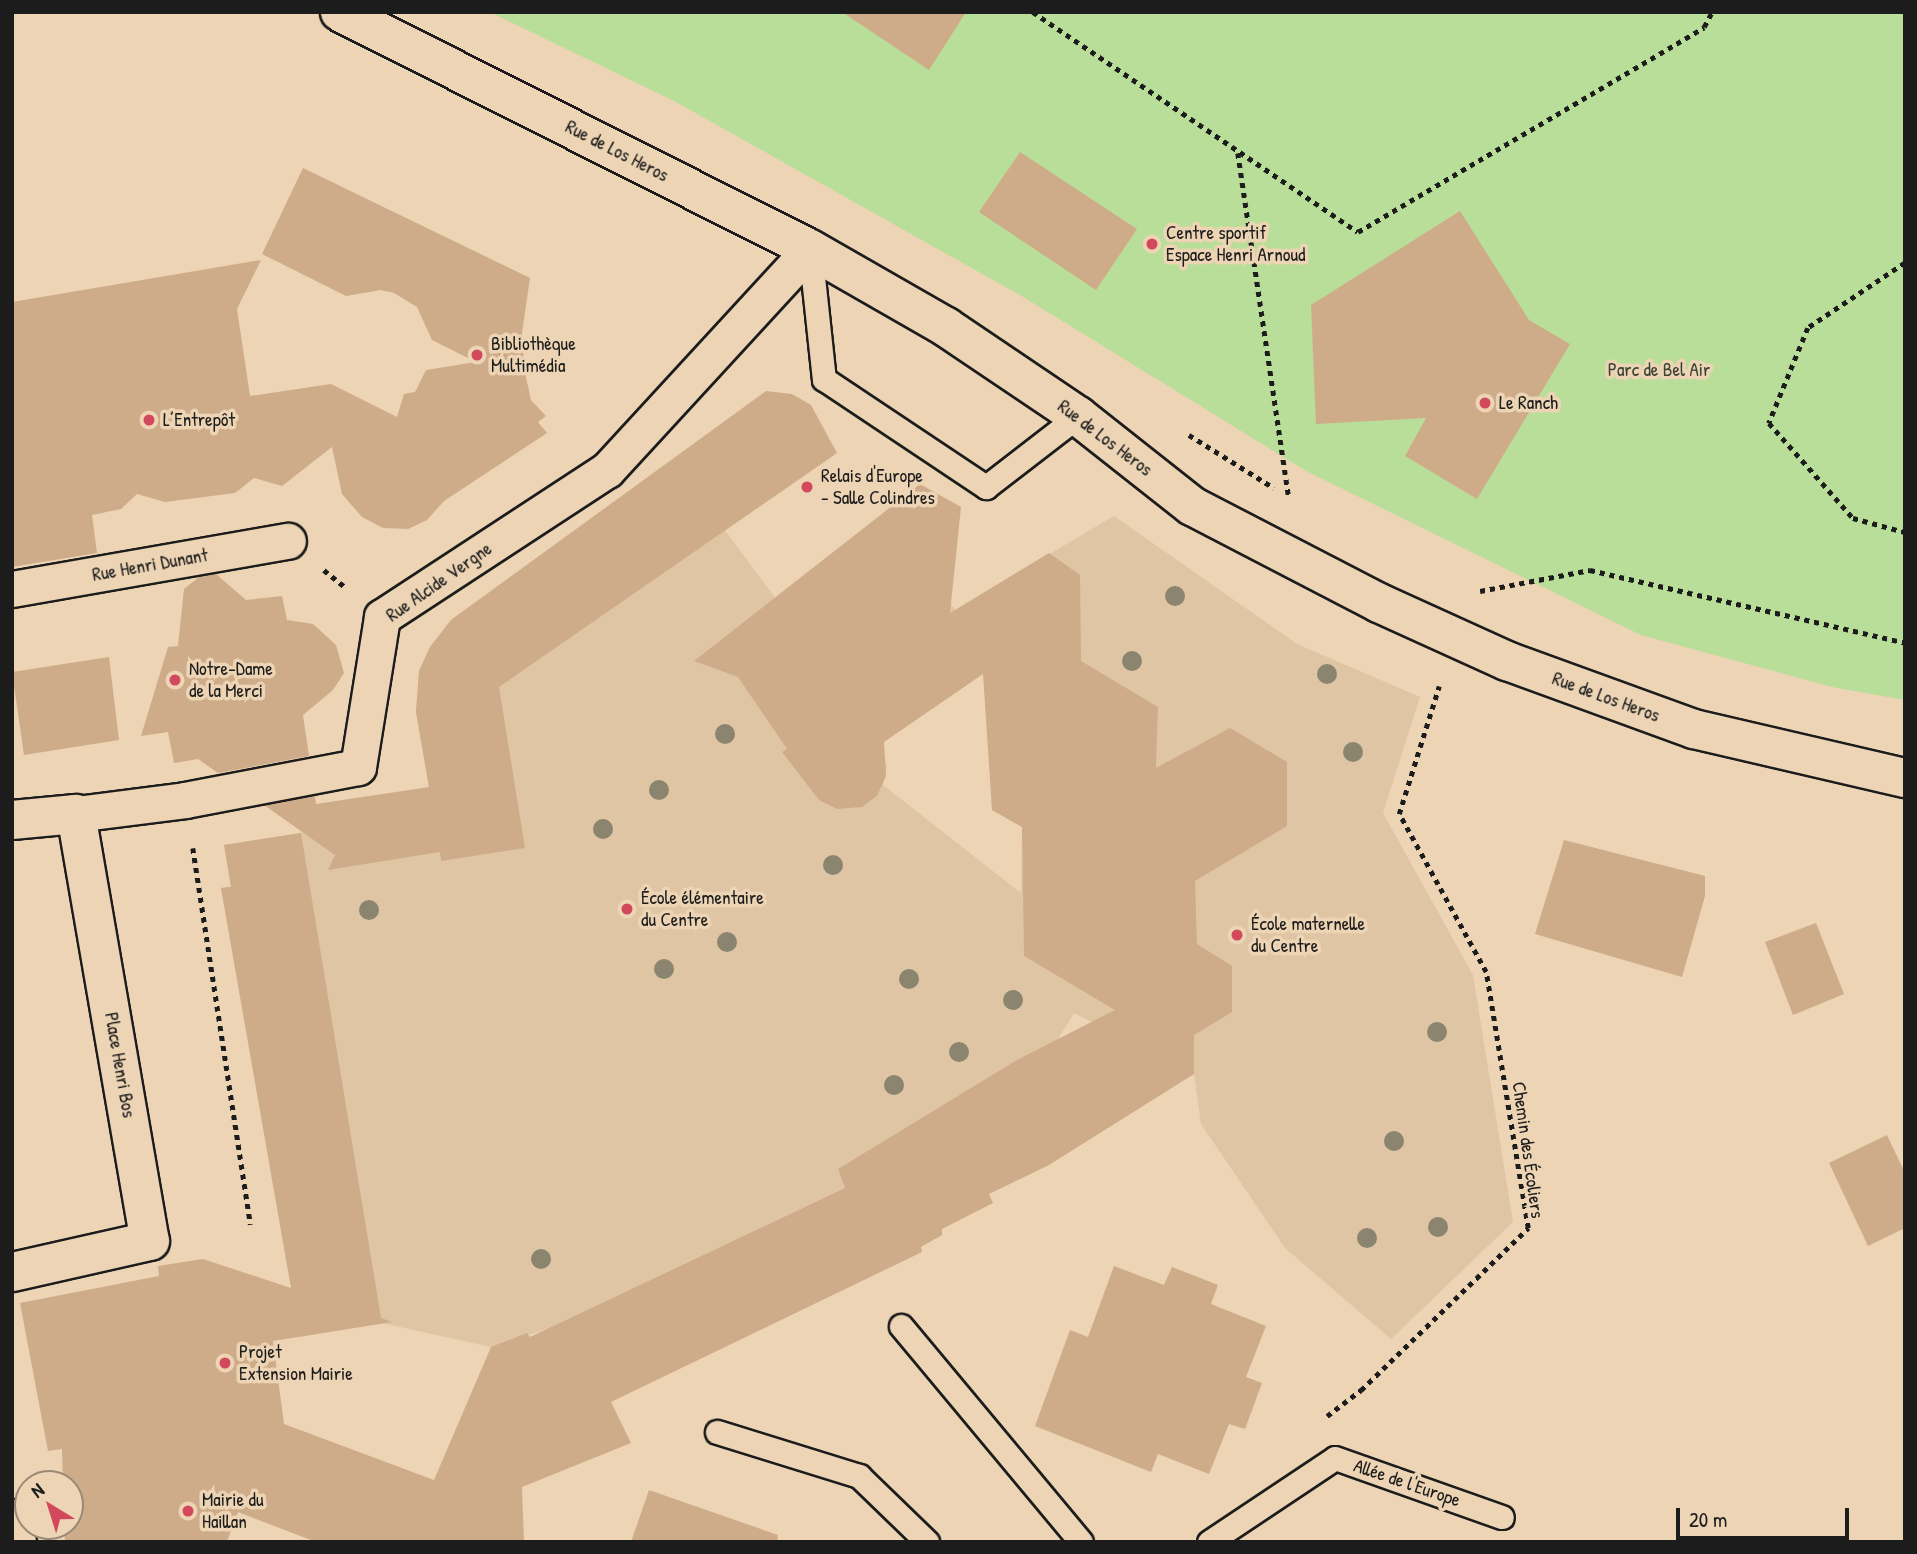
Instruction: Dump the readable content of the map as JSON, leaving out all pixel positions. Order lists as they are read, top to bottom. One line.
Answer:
{"streets":{"street":["Rue de Los Heros","Rue Henri Dunant","Rue Alcide Vergne","Place Henri Bos"],"lane":["Allée de l'Europe"],"path":["Chemin des Écoliers"]},"crossings":[["Rue de Los Heros","Rue Alcide Vergne"],["Rue de Los Heros","Chemin des Écoliers"],["Rue Alcide Vergne","Place Henri Bos"]],"parks":["Parc de Bel Air"],"places":["Centre sportif Espace Henri Arnoud","Bibliothèque Multimédia","Le Ranch","L’Entrepôt","Relais d'Europe - Salle Colindres","Notre-Dame de la Merci","École élémentaire du Centre","École maternelle du Centre","Projet Extension Mairie","Mairie du Haillan"],"scale_bar":"20 m","north":"top left"}
